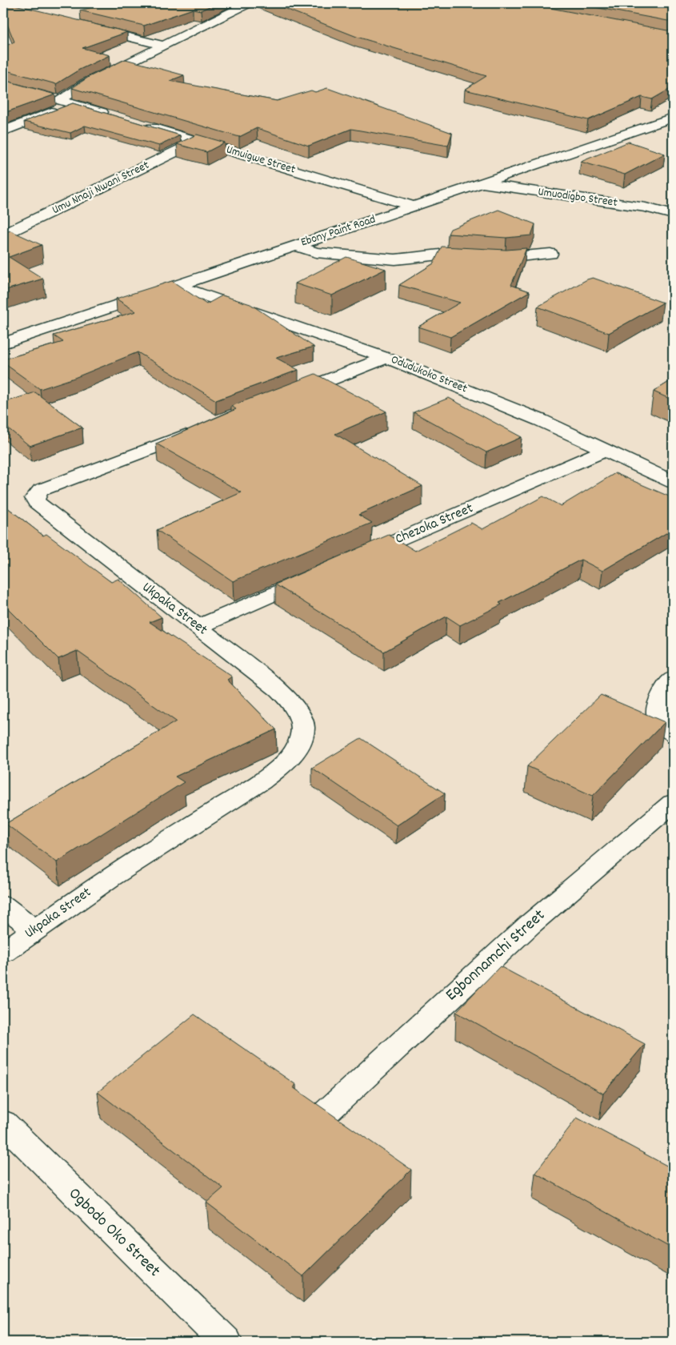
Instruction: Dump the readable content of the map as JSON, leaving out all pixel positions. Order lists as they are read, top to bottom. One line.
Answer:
{"streets":{"street":["Umuigwe Street","Umu Nnaji Nwani Street","Umuodigbo Street","Ebony Paint Road","Odudukoko Street","Chezoka Street","Ukpaka Street","Egbonnamchi Street","Ogbodo Oko Street"]},"crossings":[["Umuigwe Street","Umu Nnaji Nwani Street"],["Umuigwe Street","Ebony Paint Road"],["Umuodigbo Street","Ebony Paint Road"],["Ebony Paint Road","Odudukoko Street"],["Odudukoko Street","Chezoka Street"]]}
